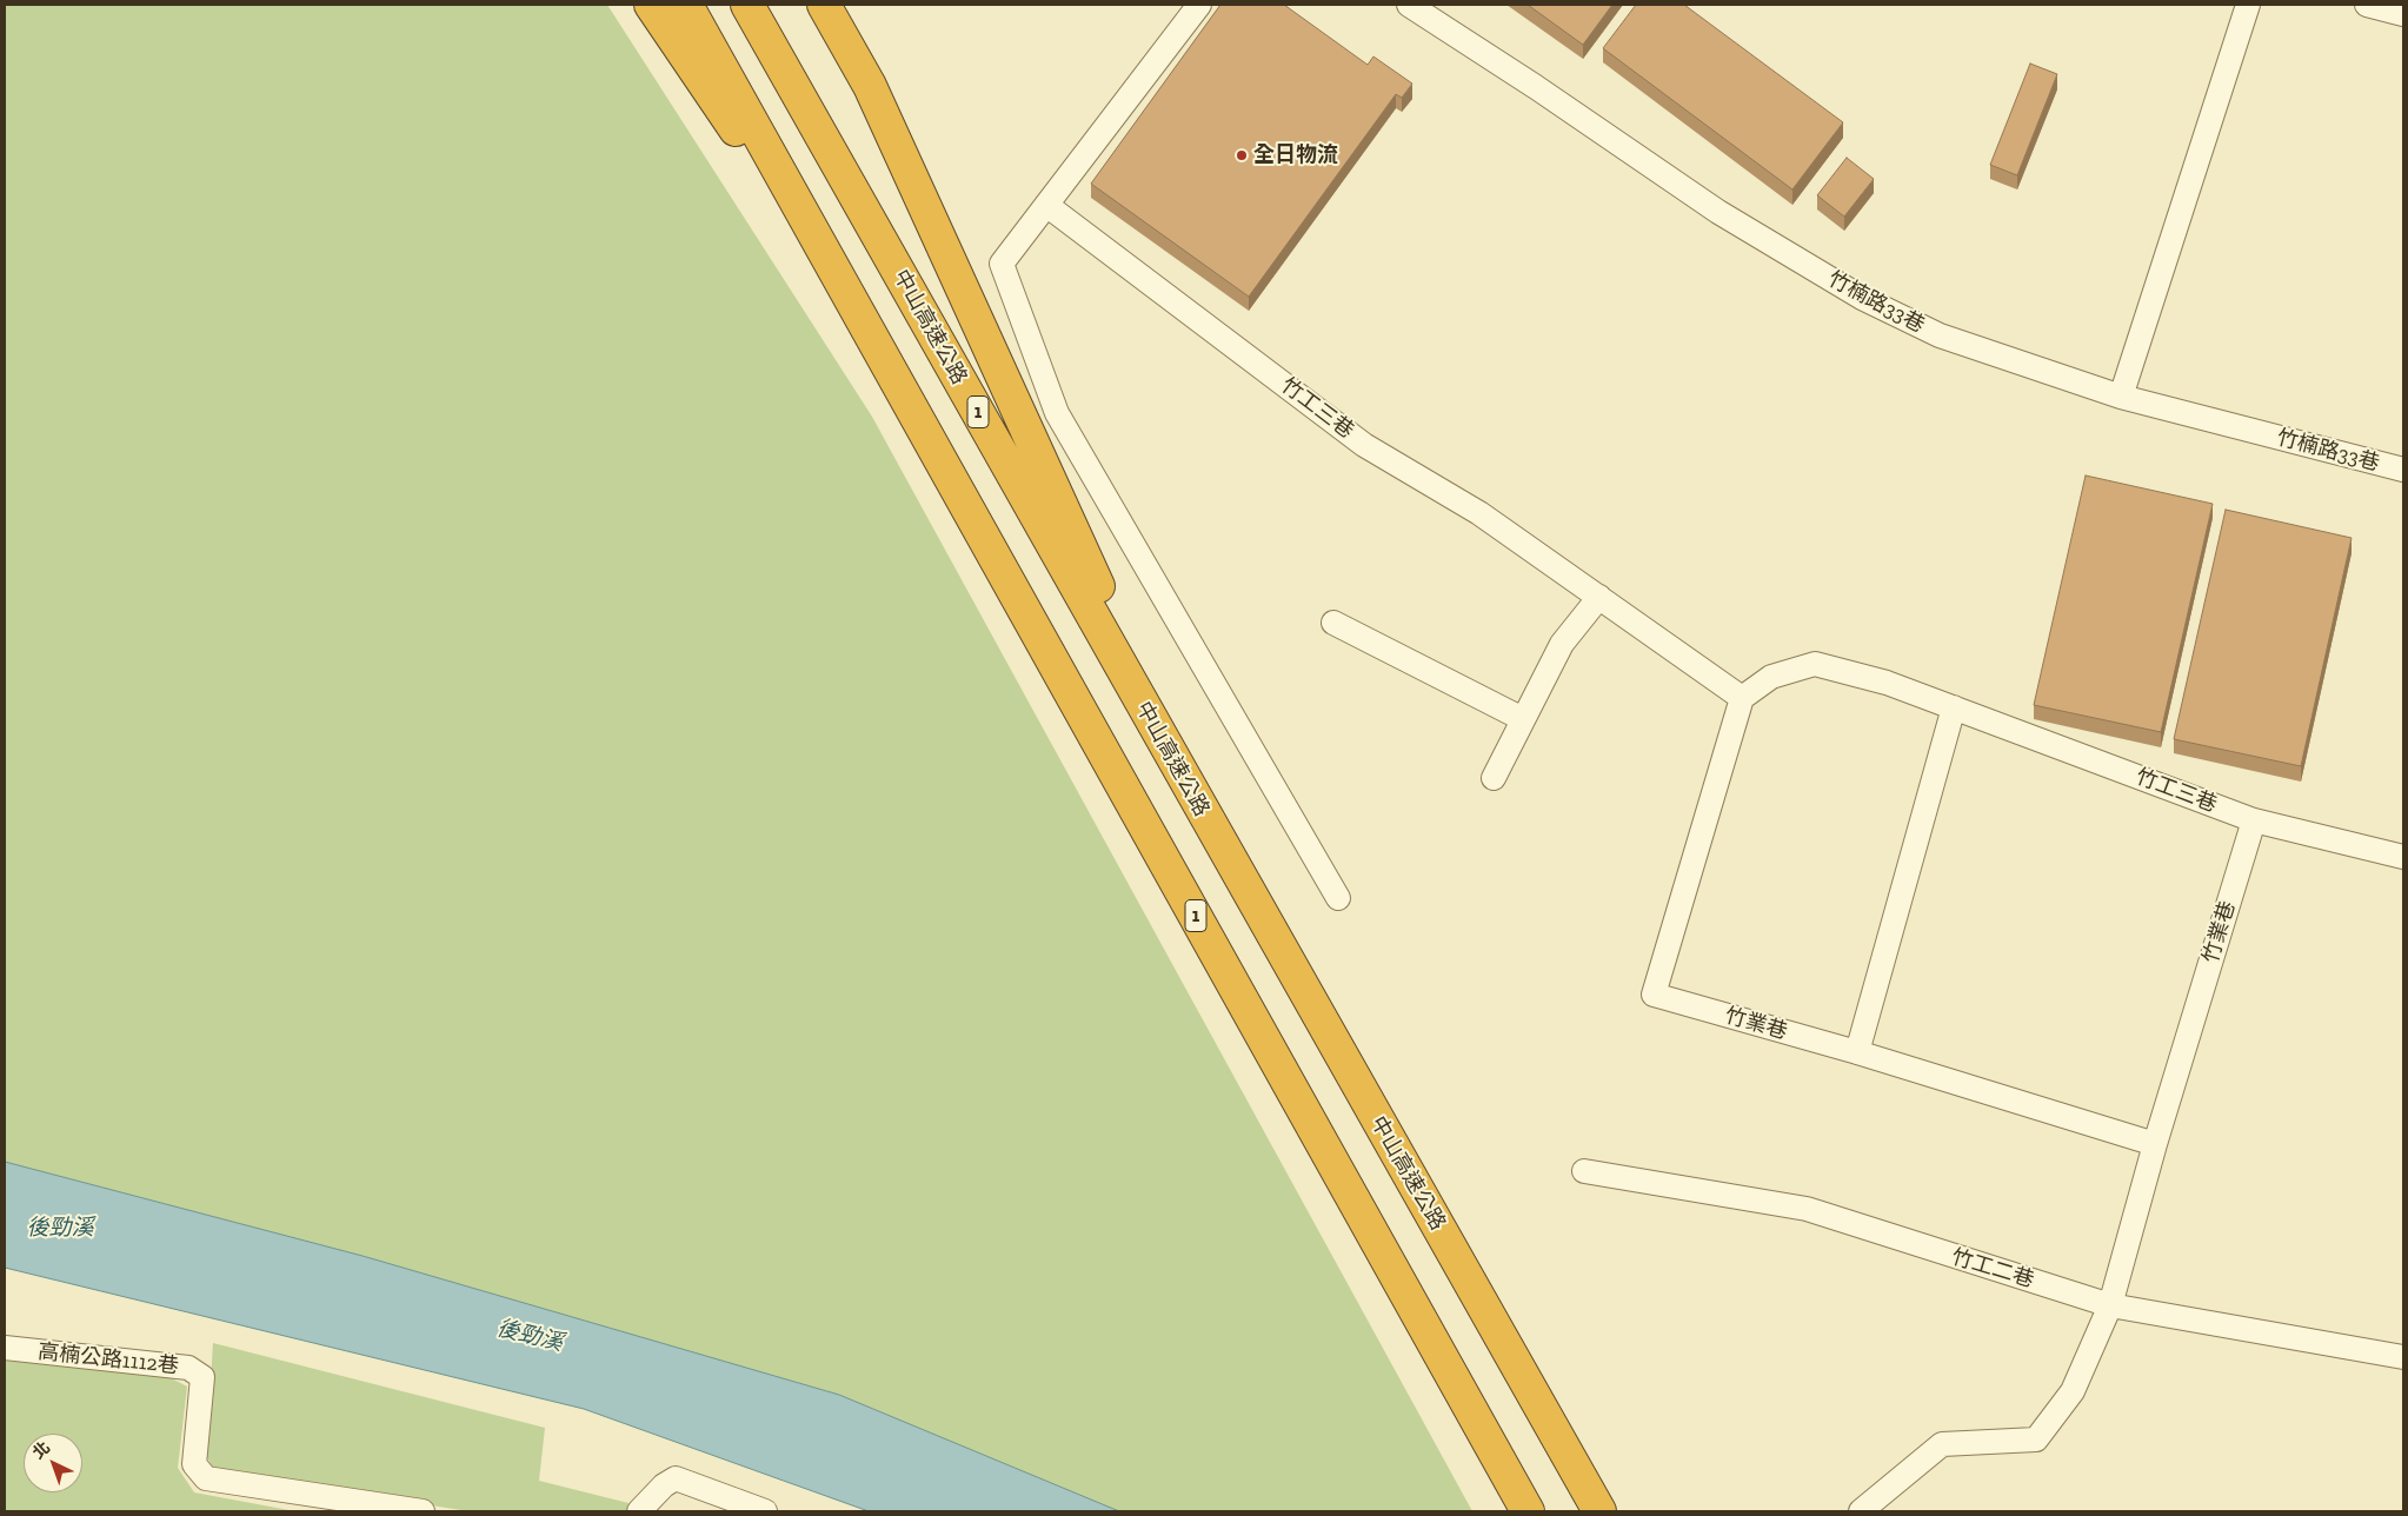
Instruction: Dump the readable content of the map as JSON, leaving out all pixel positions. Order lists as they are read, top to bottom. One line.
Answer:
{"streets":{"highway":["中山高速公路","1"],"street":["竹楠路33巷","竹工三巷","竹業巷","竹工二巷","高楠公路1112巷"]},"crossings":[["竹工三巷","竹業巷"],["竹業巷","竹工二巷"]],"water":["後勁溪"],"places":["全日物流"],"north":"top left"}
